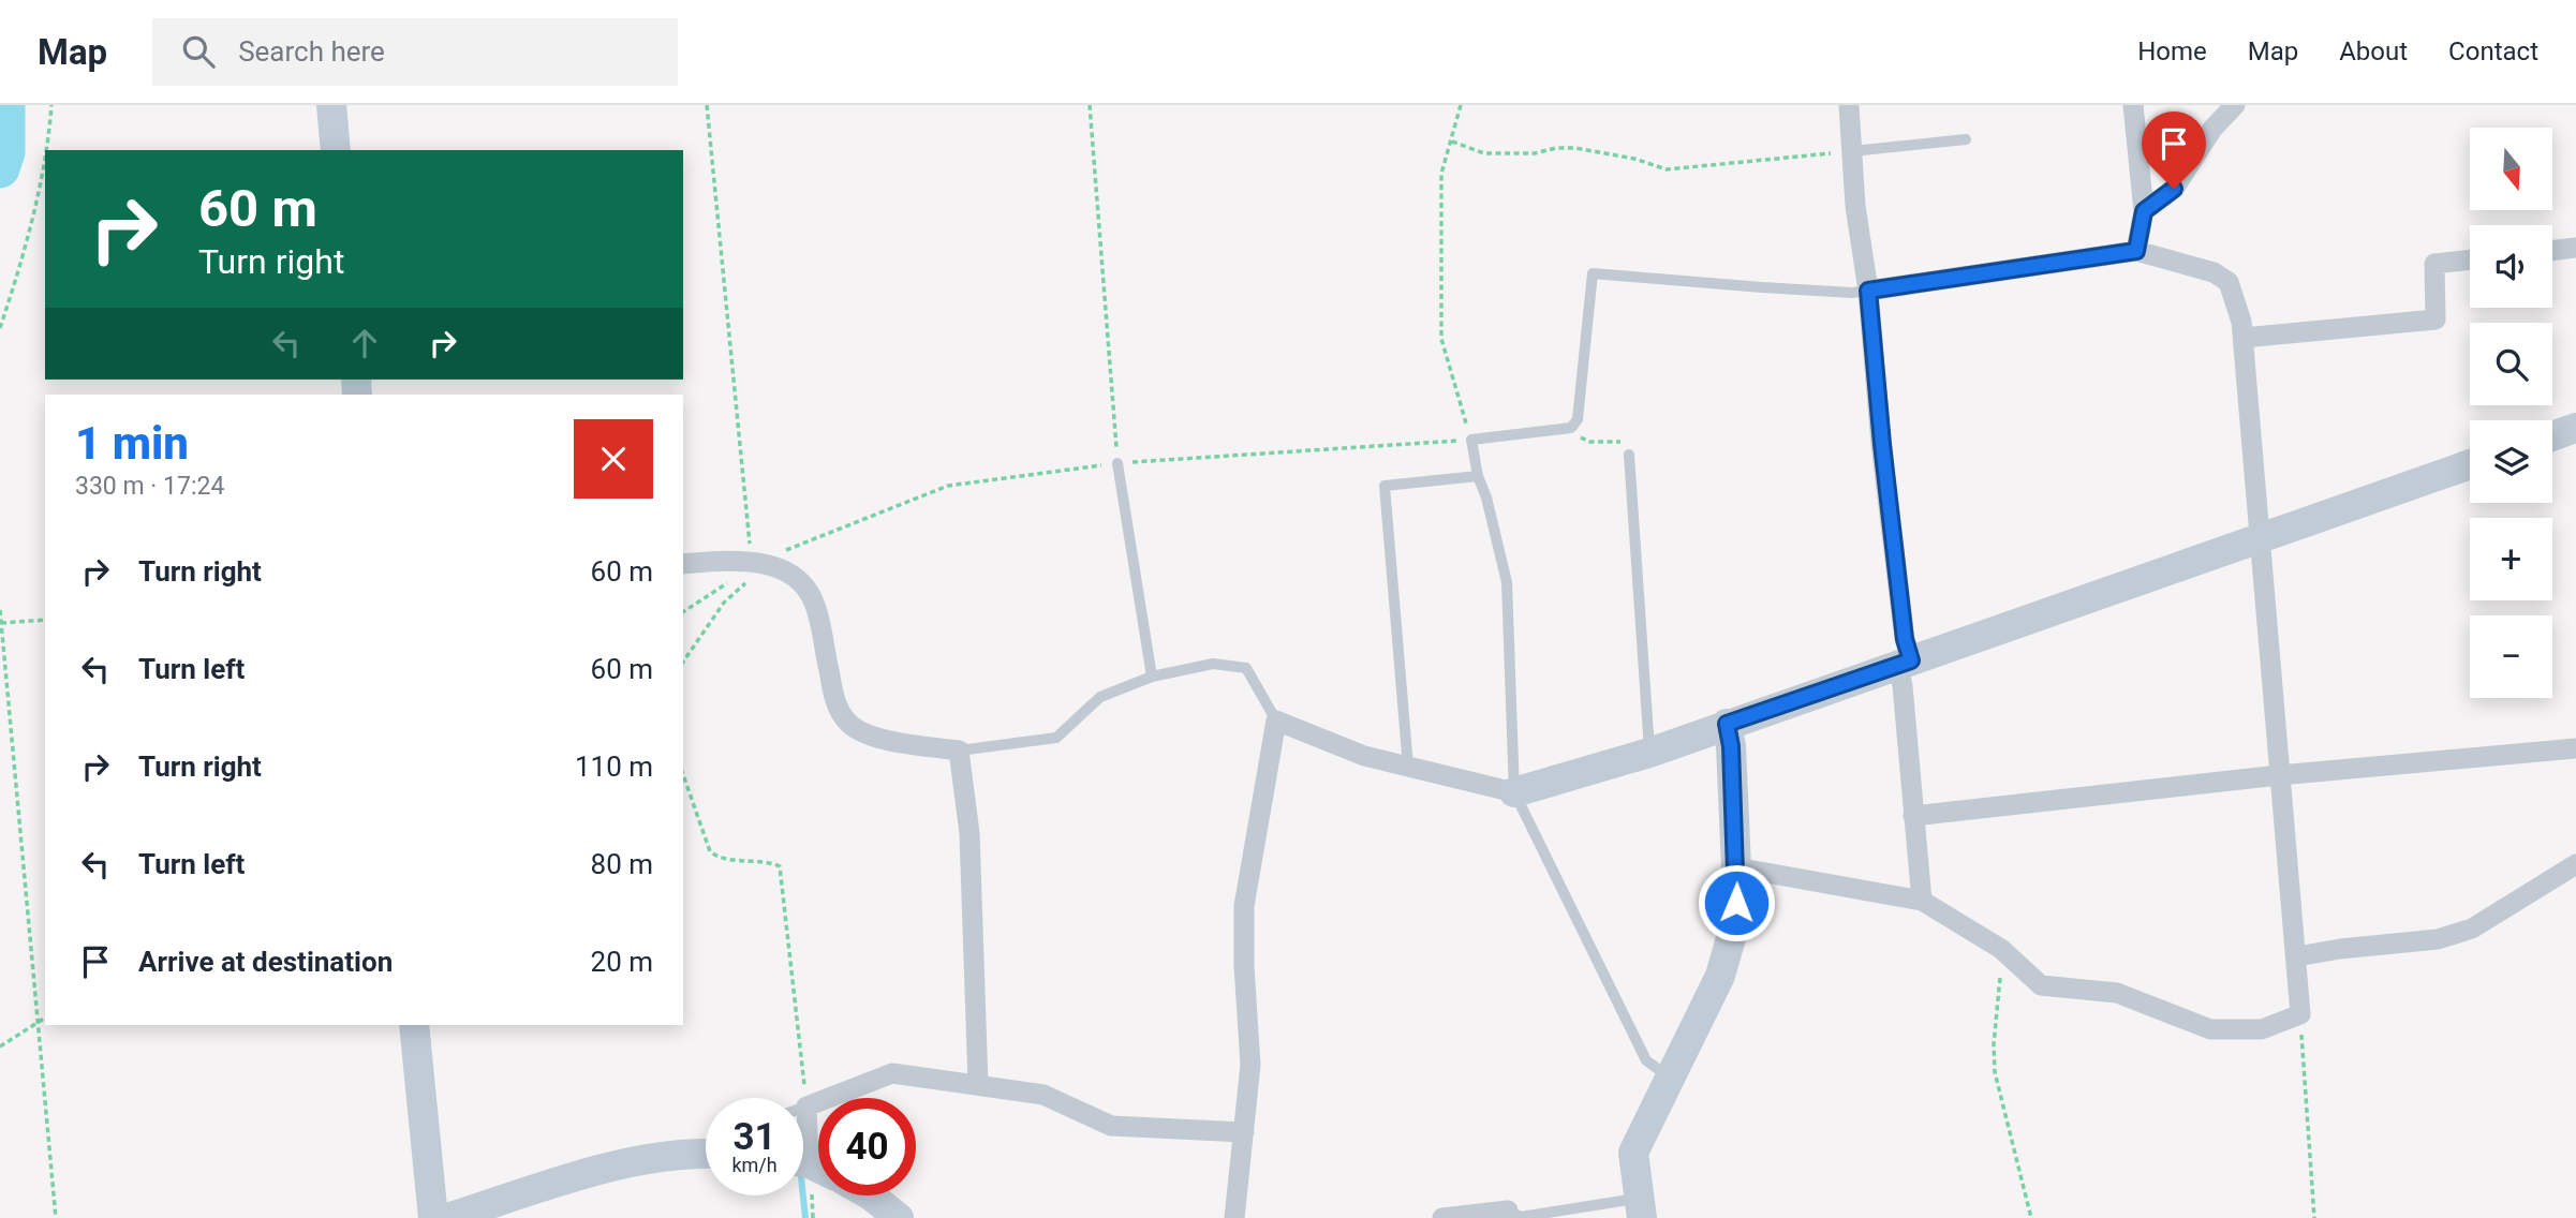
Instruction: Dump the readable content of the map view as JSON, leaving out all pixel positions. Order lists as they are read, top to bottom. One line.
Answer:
{"north":"bottom","page":{"header":"Map","search":"Search here","nav":["Home","Map","About","Contact"],"map_buttons":["+","−"],"turn":["60 m","Turn right"],"heading":["1 min","330 m · 17:24"],"list":[{"name":"Turn right","value":"60 m"},{"name":"Turn left","value":"60 m"},{"name":"Turn right","value":"110 m"},{"name":"Turn left","value":"80 m"},{"name":"Arrive at destination","value":"20 m"}],"speed":"31 km/h","limit":"40"}}
